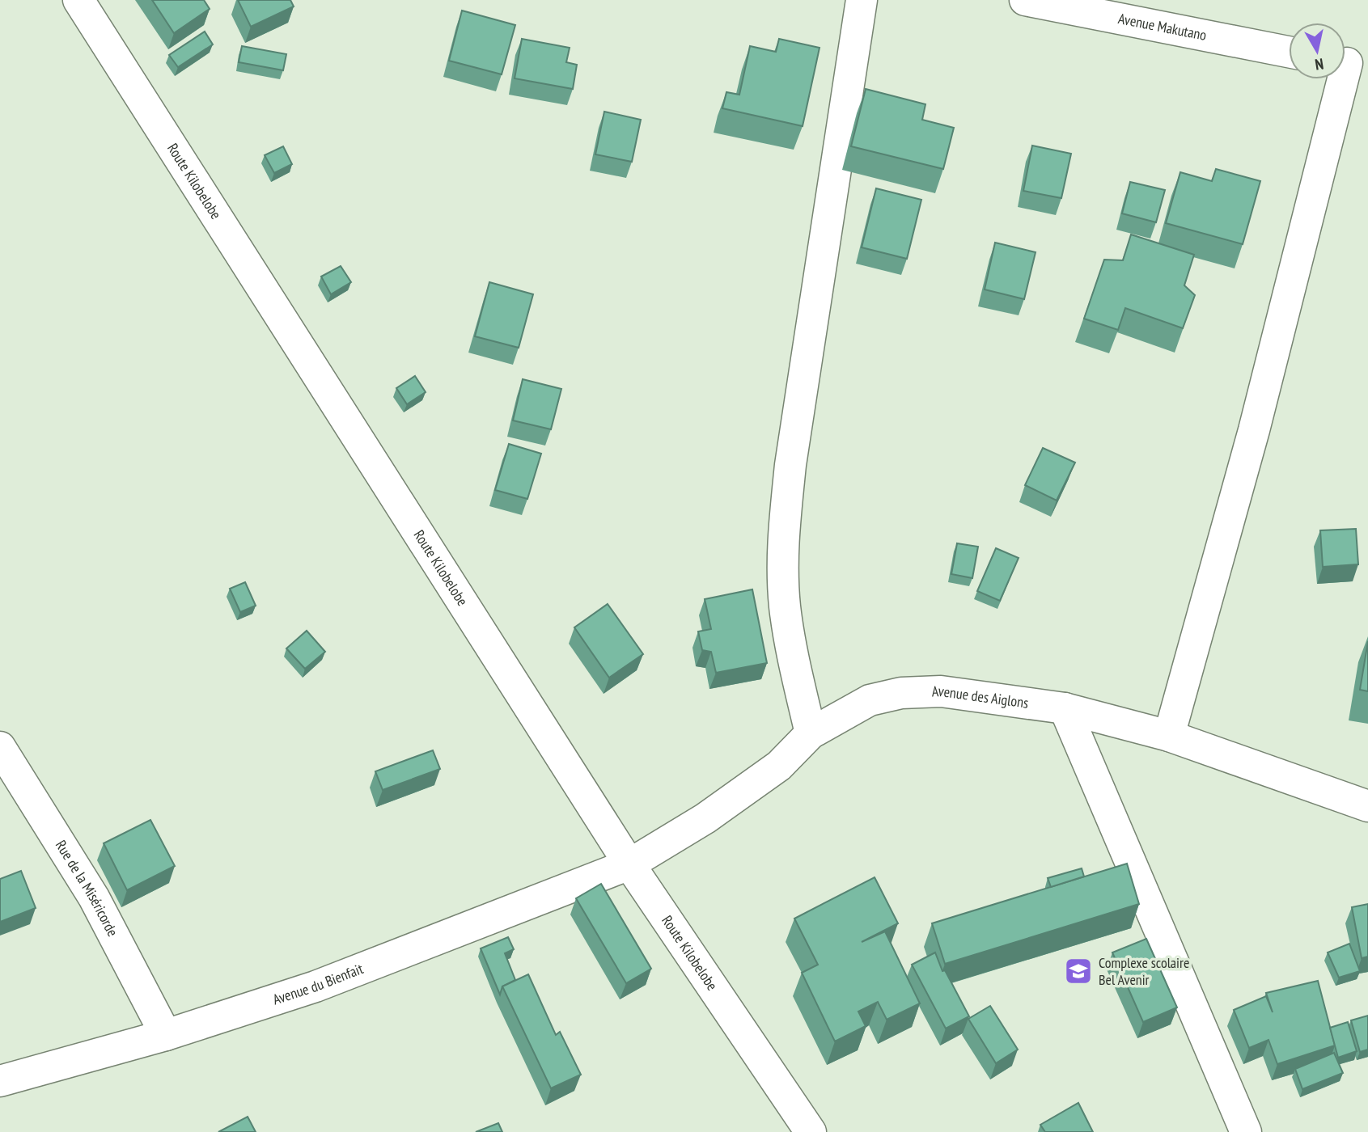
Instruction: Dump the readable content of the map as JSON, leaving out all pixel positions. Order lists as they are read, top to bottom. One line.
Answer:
{"streets":{"street":["Avenue Makutano","Route Kilobelobe","Avenue des Aiglons","Rue de la Miséricorde","Avenue du Bienfait"]},"crossings":[["Route Kilobelobe","Avenue des Aiglons"],["Route Kilobelobe","Avenue du Bienfait"],["Avenue des Aiglons","Avenue du Bienfait"],["Rue de la Miséricorde","Avenue du Bienfait"]],"places":{"school or university":["Complexe scolaire Bel Avenir"]},"north":"bottom"}
